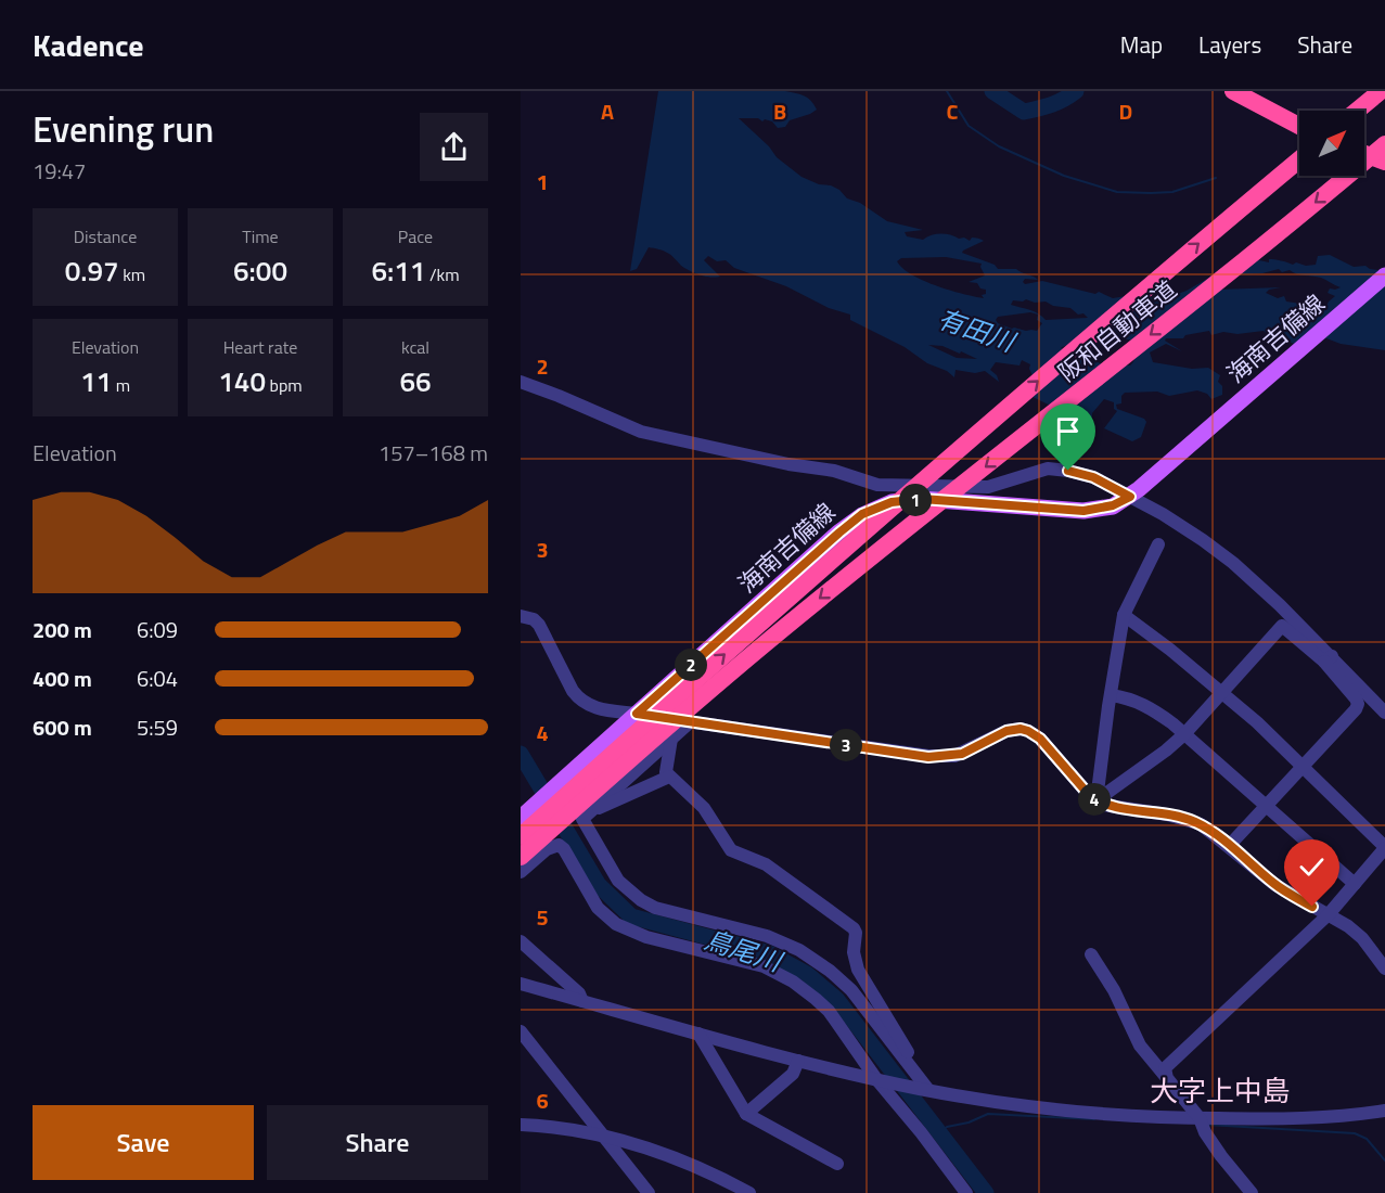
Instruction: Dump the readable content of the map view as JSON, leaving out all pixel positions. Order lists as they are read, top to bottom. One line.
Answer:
{"streets":{"highway":["阪和自動車道"],"main road":["海南吉備線"]},"districts":["大字上中島"],"water":["有田川","鳥尾川"],"north":"top right","page":{"header":"Kadence","nav":["Map","Layers","Share"],"heading":["Evening run","19:47"],"stats":[["Distance","0.97 km"],["Time","6:00"],["Pace","6:11 /km"],["Elevation","11 m"],["Heart rate","140 bpm"],["kcal","66"]],"chart":["Elevation","157–168 m"],"pins":["1","2","3","4"],"list":[{"name":"200 m","note":"6:09"},{"name":"400 m","note":"6:04"},{"name":"600 m","note":"5:59"}],"buttons":["Save","Share"]},"grid":{"columns":["A","B","C","D"],"rows":["1","2","3","4","5","6"]}}
